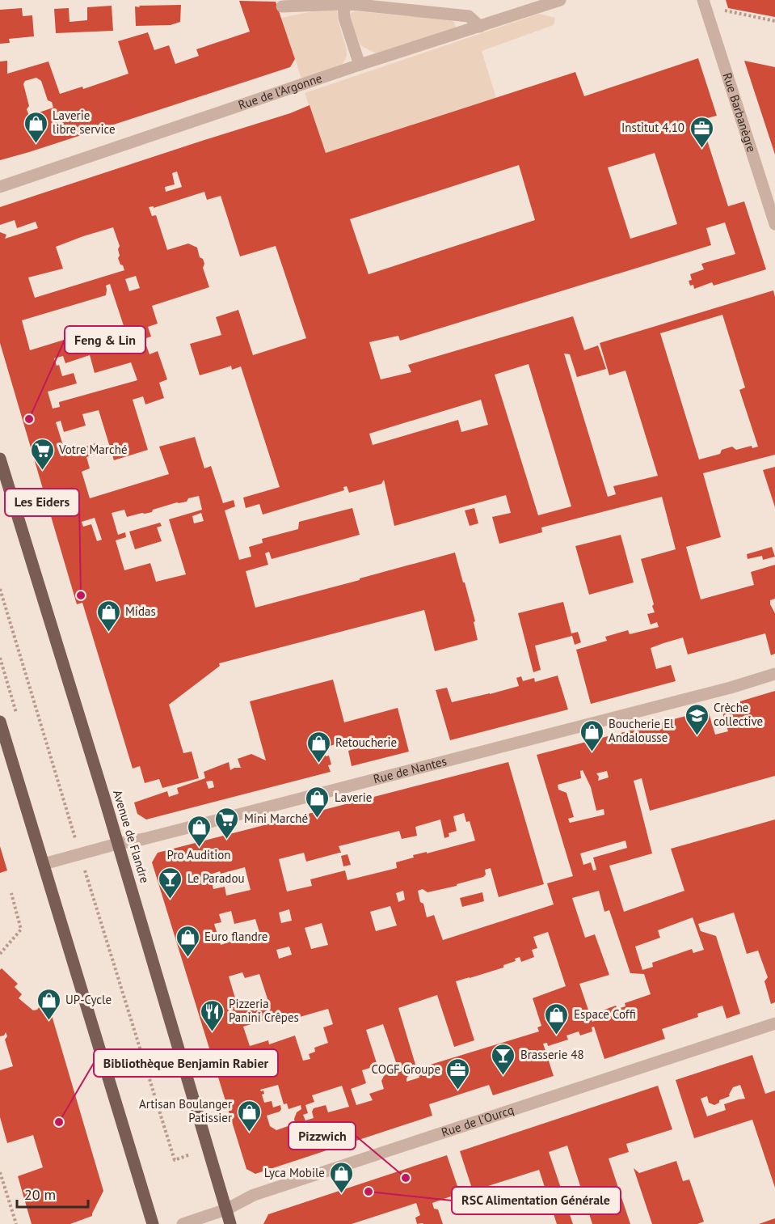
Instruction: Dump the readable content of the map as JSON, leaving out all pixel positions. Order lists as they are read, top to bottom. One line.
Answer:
{"streets":{"main road":["Avenue de Flandre"],"street":["Rue de l'Argonne","Rue Barbanègre","Rue de Nantes","Rue de l'Ourcq"]},"crossings":[["Rue de Nantes","Avenue de Flandre"],["Avenue de Flandre","Rue de l'Ourcq"]],"places":{"shop":["Laverie libre service","Midas","Boucherie El Andalousse","Retoucherie","Laverie","Pro Audition","Euro flandre","UP-Cycle","Espace Coffi","Artisan Boulanger Patissier","Lyca Mobile"],"office":["Institut 4.10","COGF Groupe"],"other":["Feng & Lin","Les Eiders","Bibliothèque Benjamin Rabier","Pizzwich","RSC Alimentation Générale"],"supermarket":["Votre Marché","Mini Marché"],"school or university":["Crèche collective"],"bar":["Le Paradou","Brasserie 48"],"restaurant":["Pizzeria Panini Crêpes"]},"scale_bar":"20 m"}
